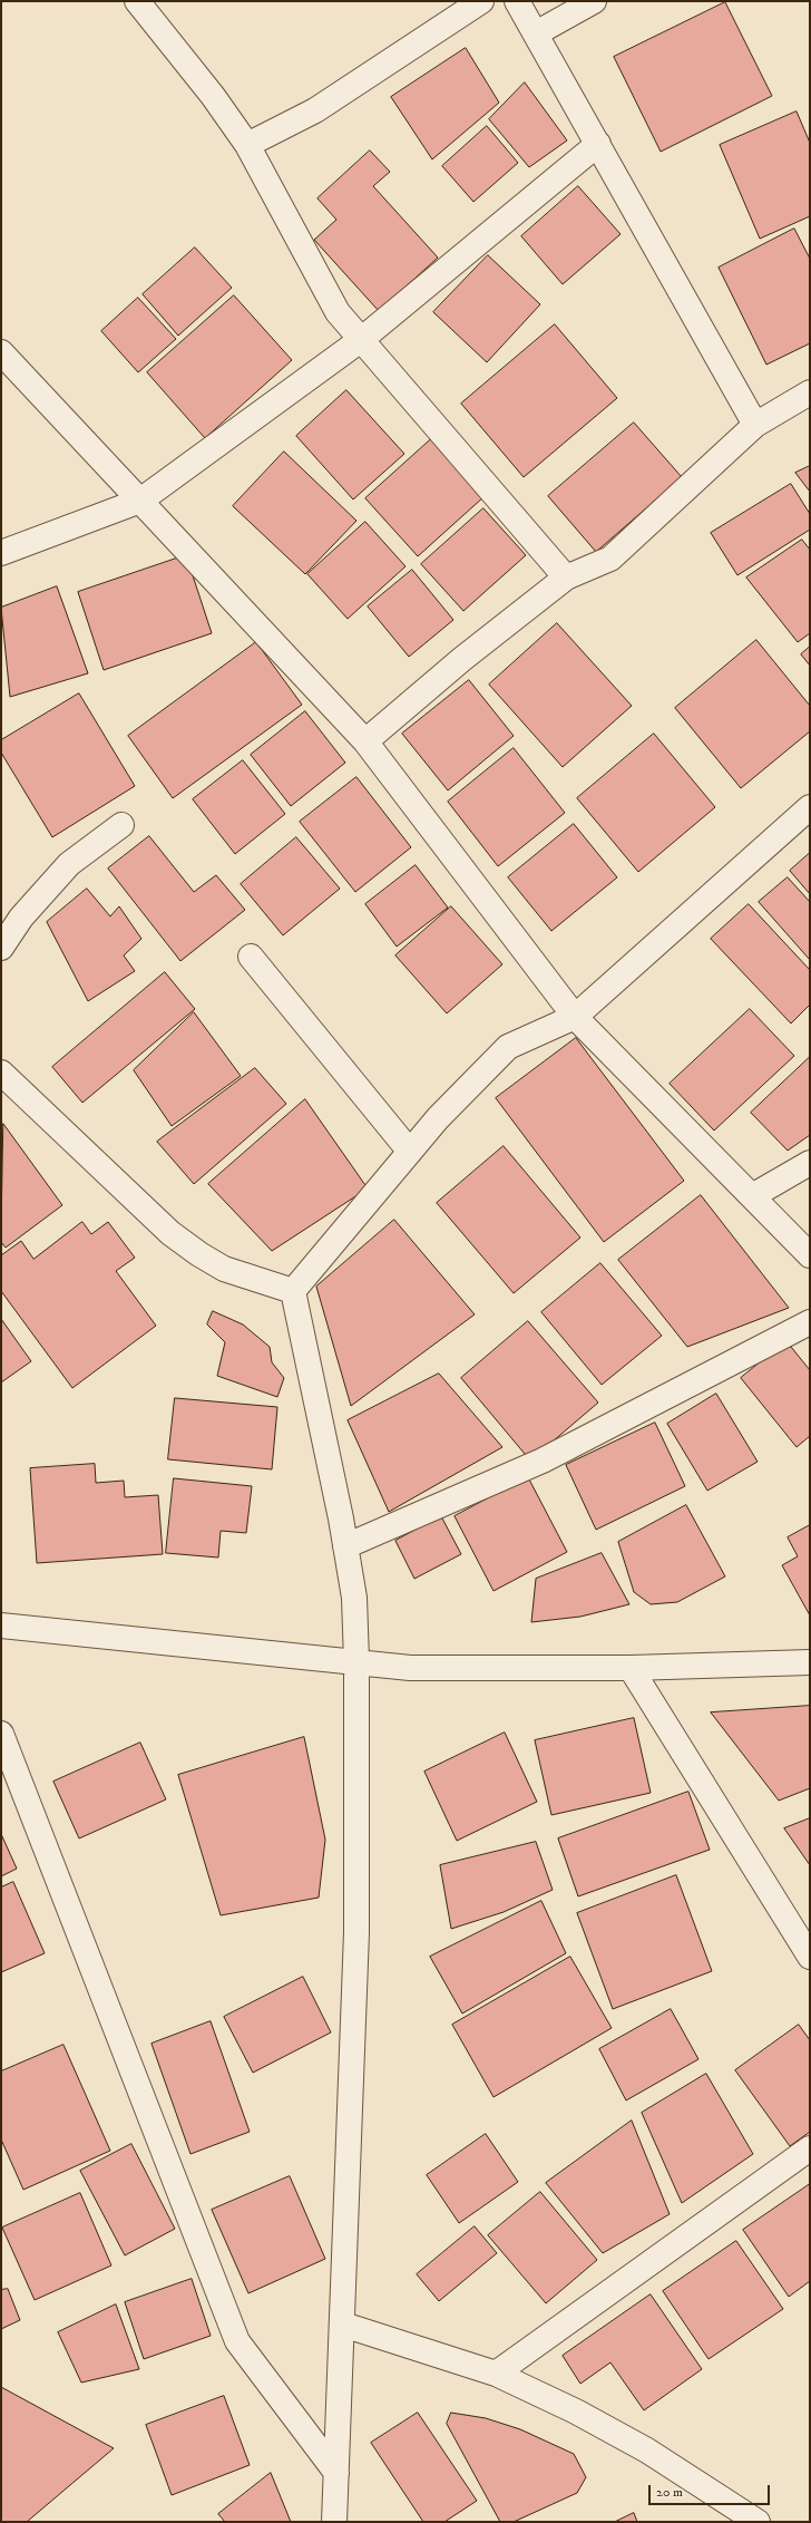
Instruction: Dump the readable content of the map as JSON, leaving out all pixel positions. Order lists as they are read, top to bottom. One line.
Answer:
{"scale_bar":"20 m"}
